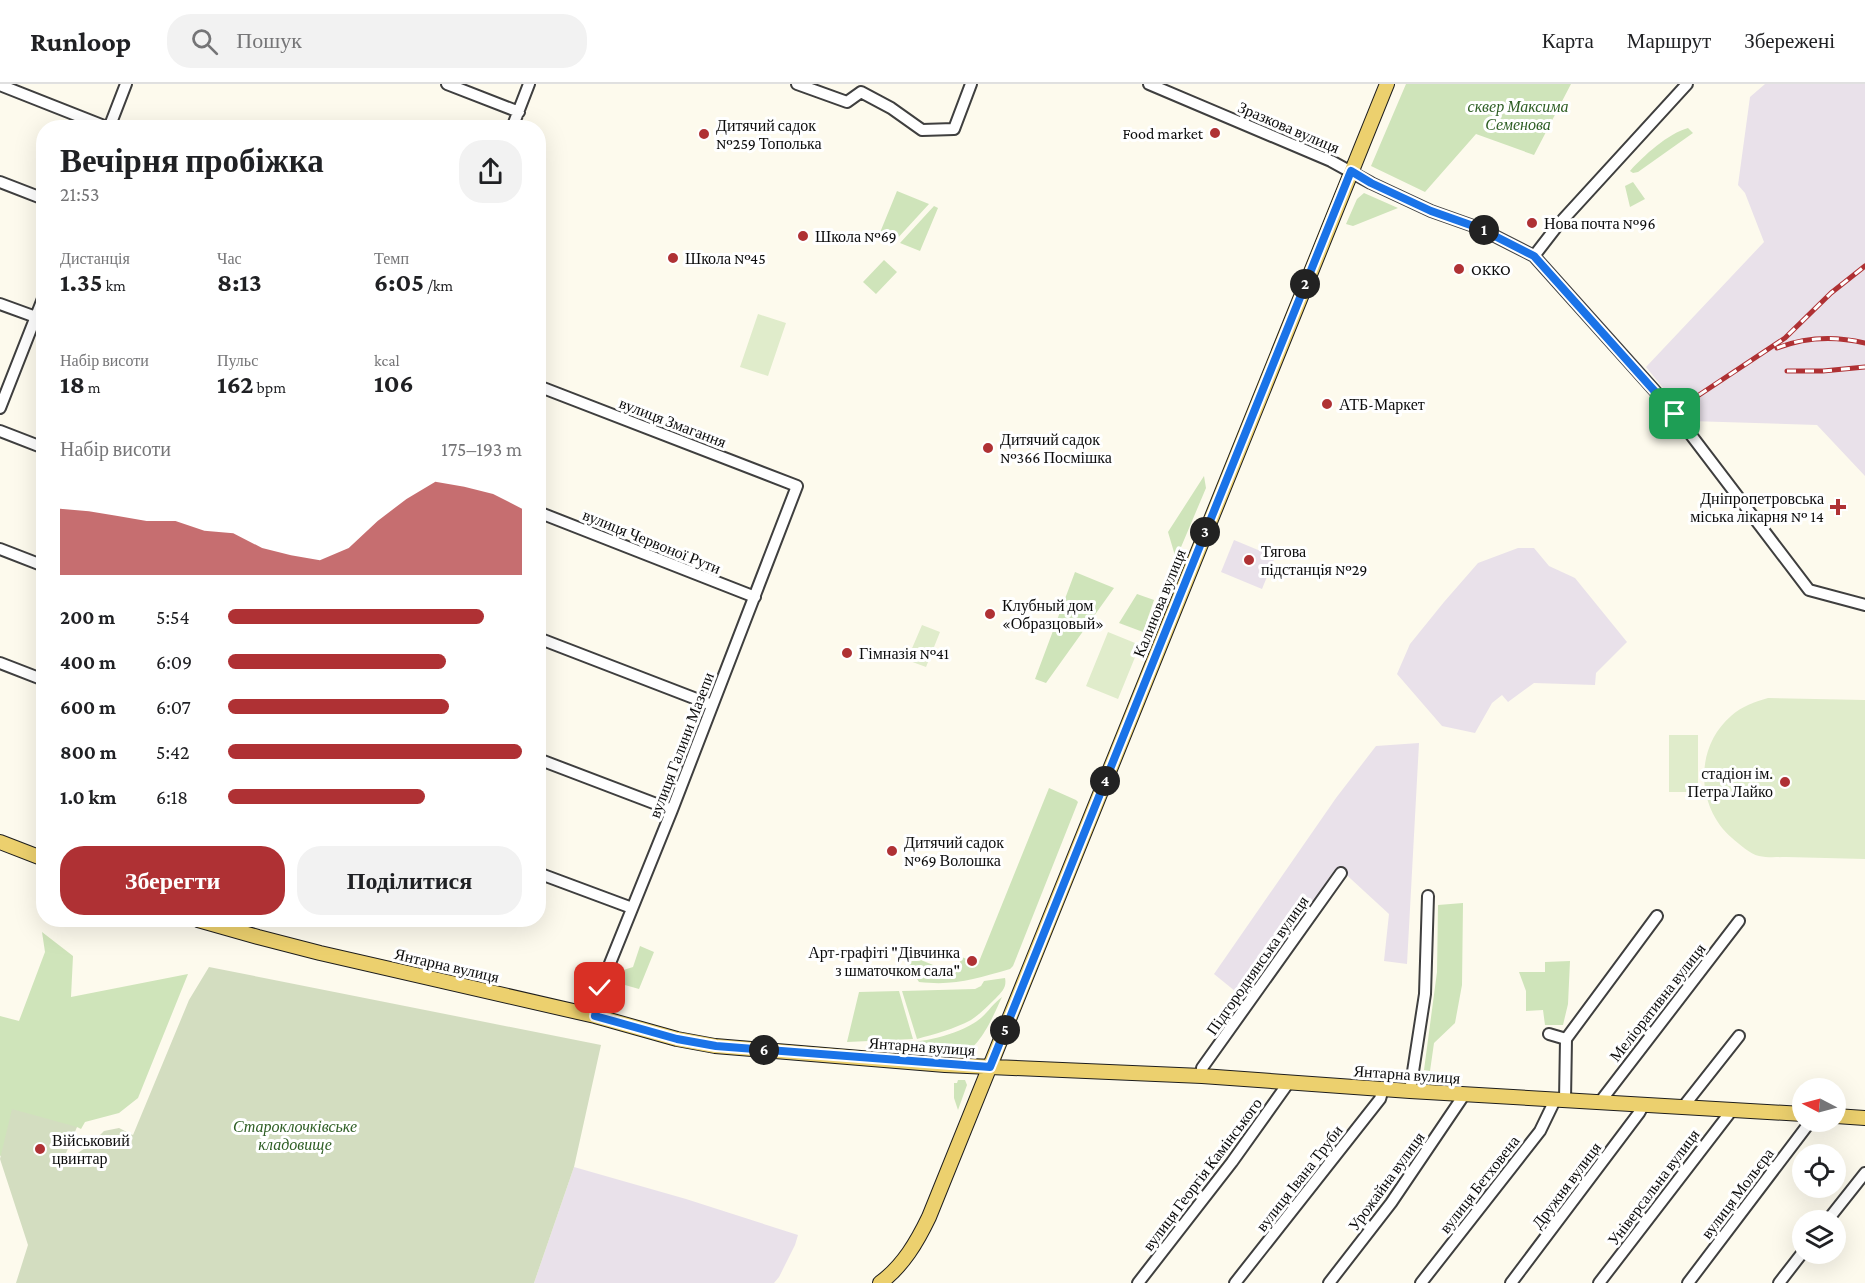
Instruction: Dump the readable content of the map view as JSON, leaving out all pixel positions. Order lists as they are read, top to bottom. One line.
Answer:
{"streets":{"main road":["Калинова вулиця","Янтарна вулиця"],"street":["Зразкова вулиця","вулиця Змагання","вулиця Червоної Рути","вулиця Галини Мазепи","Підгороднянська вулиця","Меліоративна вулиця","вулиця Георгія Камінського","вулиця Івана Труби","Урожайна вулиця","вулиця Бетховена","Дружня вулиця","Універсальна вулиця","вулиця Мольєра"]},"crossings":[["Зразкова вулиця","Калинова вулиця"],["вулиця Змагання","вулиця Галини Мазепи"],["вулиця Червоної Рути","вулиця Галини Мазепи"],["Калинова вулиця","Янтарна вулиця"],["вулиця Галини Мазепи","Янтарна вулиця"],["Янтарна вулиця","Підгороднянська вулиця"],["Янтарна вулиця","Меліоративна вулиця"],["Янтарна вулиця","вулиця Георгія Камінського"],["Янтарна вулиця","вулиця Івана Труби"],["Янтарна вулиця","Урожайна вулиця"],["Янтарна вулиця","вулиця Бетховена"],["Янтарна вулиця","Дружня вулиця"],["Янтарна вулиця","Універсальна вулиця"]],"parks":["сквер Максима Семенова","Староклочківське кладовище"],"places":{"other":["Food market","Дитячий садок №259 Тополька","Нова почта №96","Школа №69","Школа №45","OKKO","АТБ-Маркет","Дитячий садок №366 Посмішка","Тягова пiдстанцiя №29","Клубный дом «Образцовый»","Гімназія №41","стадіон ім. Петра Лайко","Дитячий садок №69 Волошка","Арт-графіті \"Дівчинка з шматочком сала\"","Військовий цвинтар"],"health":["Дніпропетровська міська лікарня № 14"]},"north":"left","page":{"header":"Runloop","search":"Пошук","nav":["Карта","Маршрут","Збережені"],"heading":["Вечірня пробіжка","21:53"],"pins":["1","2","3","4","5","6"],"stats":[["Дистанція","1.35 km"],["Час","8:13"],["Темп","6:05 /km"],["Набір висоти","18 m"],["Пульс","162 bpm"],["kcal","106"]],"chart":["Набір висоти","175–193 m"],"list":[{"name":"200 m","note":"5:54"},{"name":"400 m","note":"6:09"},{"name":"600 m","note":"6:07"},{"name":"800 m","note":"5:42"},{"name":"1.0 km","note":"6:18"}],"buttons":["Зберегти","Поділитися"]}}
